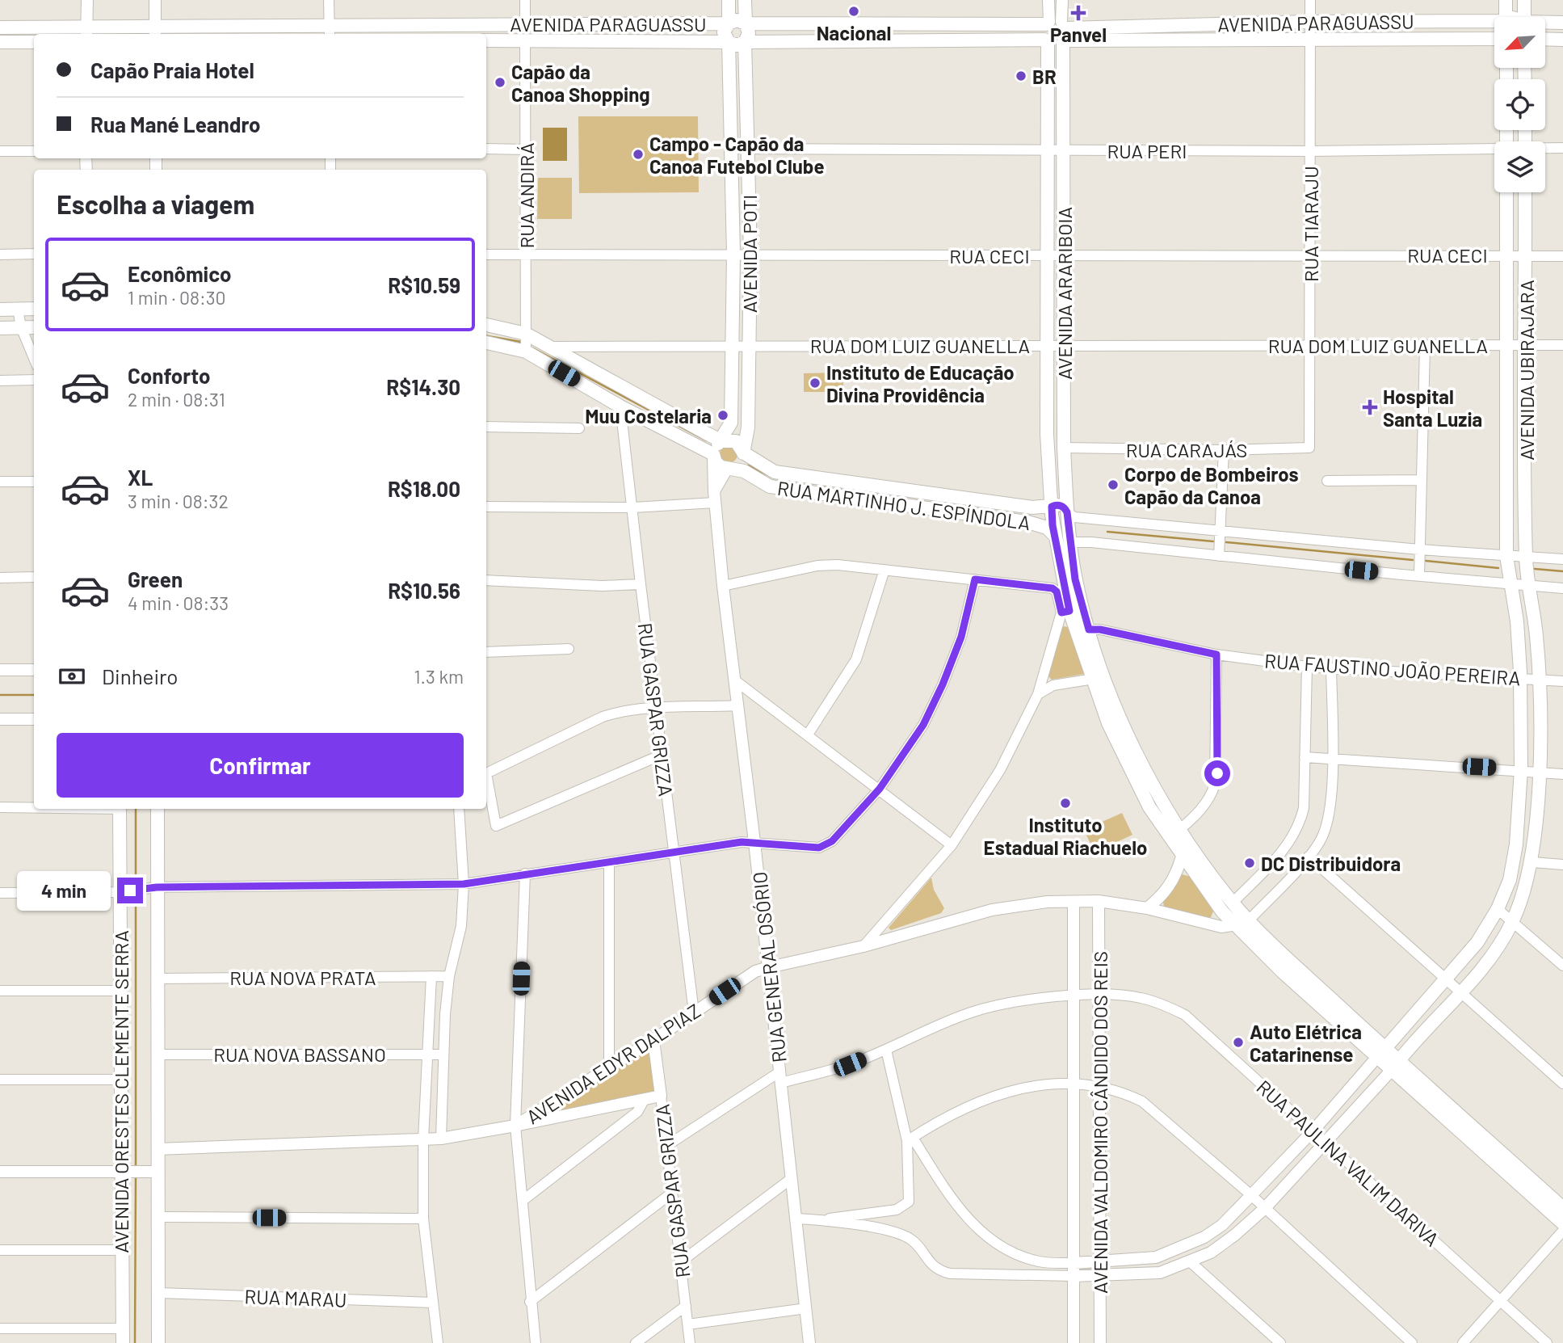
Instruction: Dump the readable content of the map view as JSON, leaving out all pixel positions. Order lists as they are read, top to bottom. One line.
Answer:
{"streets":{"main road":["AVENIDA PARAGUASSU","AVENIDA POTI","AVENIDA ARARIBOIA","AVENIDA UBIRAJARA","RUA MARTINHO J. ESPÍNDOLA","AVENIDA ORESTES CLEMENTE SERRA"],"street":["RUA PERI","RUA ANDIRÁ","RUA TIARAJU","RUA CECI","RUA DOM LUIZ GUANELLA","RUA CARAJÁS","RUA FAUSTINO JOÃO PEREIRA","RUA GASPAR GRIZZA","RUA GENERAL OSÓRIO","RUA NOVA PRATA","RUA NOVA BASSANO","AVENIDA EDYR DALPIAZ","AVENIDA VALDOMIRO CÂNDIDO DOS REIS","RUA PAULINA VALIM DARIVA","RUA MARAU"]},"crossings":[["AVENIDA PARAGUASSU","RUA ANDIRÁ"],["AVENIDA PARAGUASSU","RUA TIARAJU"],["AVENIDA PARAGUASSU","AVENIDA POTI"],["AVENIDA PARAGUASSU","AVENIDA ARARIBOIA"],["RUA PERI","RUA TIARAJU"],["RUA PERI","AVENIDA POTI"],["RUA PERI","AVENIDA ARARIBOIA"],["RUA ANDIRÁ","RUA CECI"],["RUA ANDIRÁ","RUA MARTINHO J. ESPÍNDOLA"],["RUA TIARAJU","RUA CECI"],["RUA TIARAJU","RUA DOM LUIZ GUANELLA"],["RUA TIARAJU","RUA CARAJÁS"],["AVENIDA POTI","RUA CECI"],["AVENIDA POTI","RUA DOM LUIZ GUANELLA"],["AVENIDA POTI","RUA MARTINHO J. ESPÍNDOLA"],["AVENIDA POTI","RUA GENERAL OSÓRIO"],["RUA CECI","AVENIDA ARARIBOIA"],["RUA CECI","AVENIDA UBIRAJARA"],["AVENIDA ARARIBOIA","RUA DOM LUIZ GUANELLA"],["AVENIDA ARARIBOIA","RUA CARAJÁS"],["AVENIDA ARARIBOIA","RUA MARTINHO J. ESPÍNDOLA"],["AVENIDA ARARIBOIA","RUA FAUSTINO JOÃO PEREIRA"],["AVENIDA ARARIBOIA","AVENIDA EDYR DALPIAZ"],["RUA DOM LUIZ GUANELLA","AVENIDA UBIRAJARA"],["RUA DOM LUIZ GUANELLA","RUA MARTINHO J. ESPÍNDOLA"],["AVENIDA UBIRAJARA","RUA FAUSTINO JOÃO PEREIRA"],["RUA MARTINHO J. ESPÍNDOLA","RUA GASPAR GRIZZA"],["RUA MARTINHO J. ESPÍNDOLA","RUA GENERAL OSÓRIO"],["RUA GASPAR GRIZZA","AVENIDA EDYR DALPIAZ"],["RUA GASPAR GRIZZA","RUA PAULINA VALIM DARIVA"],["RUA GENERAL OSÓRIO","AVENIDA EDYR DALPIAZ"],["RUA GENERAL OSÓRIO","RUA PAULINA VALIM DARIVA"],["RUA NOVA PRATA","AVENIDA ORESTES CLEMENTE SERRA"],["RUA NOVA BASSANO","AVENIDA ORESTES CLEMENTE SERRA"],["AVENIDA EDYR DALPIAZ","AVENIDA VALDOMIRO CÂNDIDO DOS REIS"],["AVENIDA ORESTES CLEMENTE SERRA","RUA MARAU"],["AVENIDA VALDOMIRO CÂNDIDO DOS REIS","RUA PAULINA VALIM DARIVA"]],"places":{"other":["Nacional","BR","Capão da Canoa Shopping","Campo - Capão da Canoa Futebol Clube","Instituto de Educação Divina Providência","Muu Costelaria","Corpo de Bombeiros Capão da Canoa","Instituto Estadual Riachuelo","DC Distribuidora","Auto Elétrica Catarinense"],"health":["Panvel","Hospital Santa Luzia"]},"north":"bottom left","page":{"banner":["Capão Praia Hotel","Rua Mané Leandro"],"heading":"Escolha a viagem","list":[{"name":"Econômico","note":"1 min · 08:30","value":"R$10.59"},{"name":"Conforto","note":"2 min · 08:31","value":"R$14.30"},{"name":"XL","note":"3 min · 08:32","value":"R$18.00"},{"name":"Green","note":"4 min · 08:33","value":"R$10.56"}],"pay":["Dinheiro","1.3 km"],"buttons":"Confirmar","bubble":"4 min"}}
